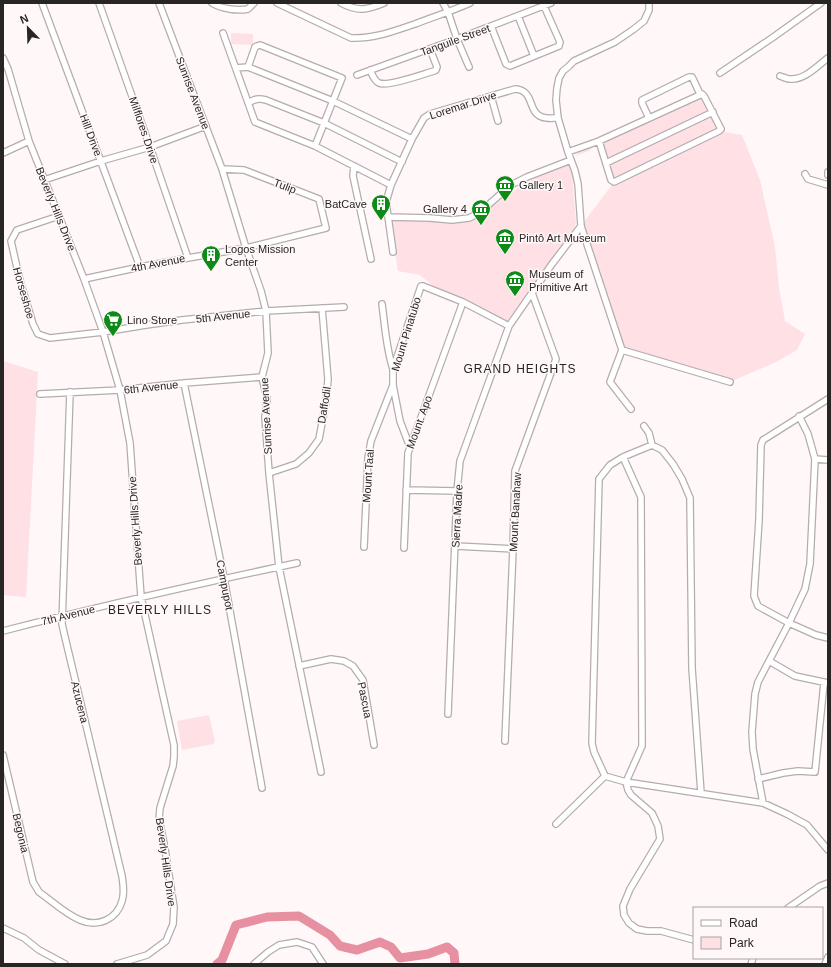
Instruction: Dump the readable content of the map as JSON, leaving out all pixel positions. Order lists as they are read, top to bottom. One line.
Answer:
{"streets":{"street":["Tanguile Street","Sunrise Avenue","Loremar Drive","Milflores Drive","Hill Drive","Tulip","Beverly Hills Drive","4th Avenue","Horseshoe","5th Avenue","Mount Pinatubo","6th Avenue","Daffodil","Mount. Apo","Mount Taal","Mount Banahaw","Sierra Madre","Campupot","7th Avenue","Pascua","Azucena","Begonia"]},"crossings":[["Sunrise Avenue","Tulip"],["Sunrise Avenue","4th Avenue"],["Sunrise Avenue","5th Avenue"],["Sunrise Avenue","6th Avenue"],["Sunrise Avenue","Daffodil"],["Sunrise Avenue","7th Avenue"],["Sunrise Avenue","Pascua"],["Milflores Drive","4th Avenue"],["Hill Drive","4th Avenue"],["Tulip","4th Avenue"],["Beverly Hills Drive","4th Avenue"],["Beverly Hills Drive","Horseshoe"],["Beverly Hills Drive","5th Avenue"],["Beverly Hills Drive","6th Avenue"],["Beverly Hills Drive","7th Avenue"],["Horseshoe","5th Avenue"],["5th Avenue","Daffodil"],["Mount Pinatubo","Mount. Apo"],["Mount Pinatubo","Mount Taal"],["6th Avenue","Campupot"],["6th Avenue","Azucena"],["Mount Banahaw","Sierra Madre"],["Campupot","7th Avenue"],["7th Avenue","Azucena"],["Azucena","Begonia"]],"districts":["GRAND HEIGHTS","BEVERLY HILLS"],"places":{"museum":["Gallery 1","Gallery 4","Pintô Art Museum","Museum of Primitive Art"],"building":["BatCave","Logos Mission Center"],"supermarket":["Lino Store"]},"legend":["Road","Park"],"north":"top left"}
